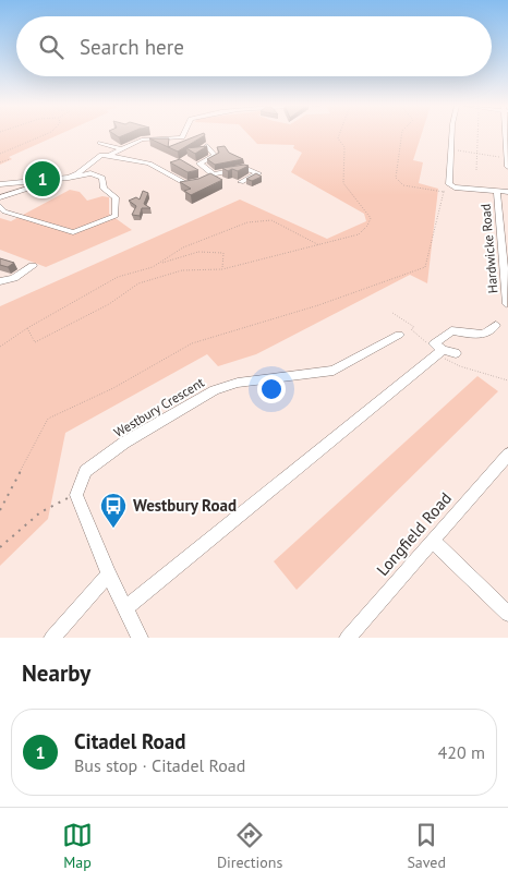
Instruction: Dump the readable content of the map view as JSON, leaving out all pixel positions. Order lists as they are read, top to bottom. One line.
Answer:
{"streets":{"street":["Hardwicke Road","Westbury Crescent","Longfield Road"]},"places":{"bus stop":["Westbury Road"]},"page":{"search":"Search here","pins":"1","heading":"Nearby","list":[{"mark":"1","name":"Citadel Road","note":"Bus stop · Citadel Road","value":"420 m"}],"nav":["Map","Directions","Saved"]}}
